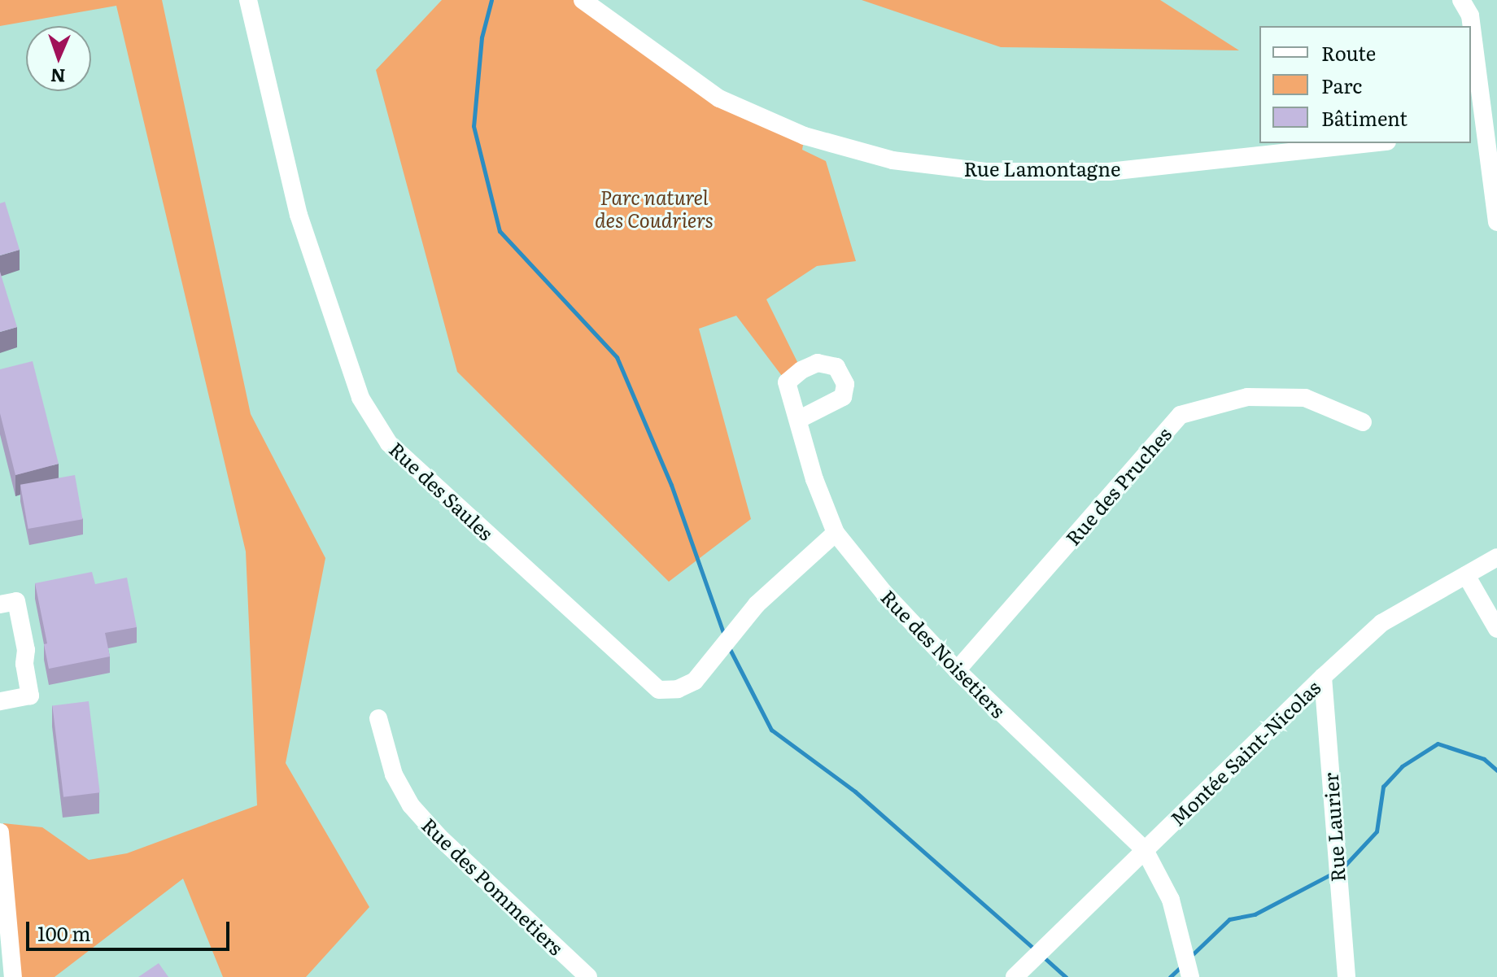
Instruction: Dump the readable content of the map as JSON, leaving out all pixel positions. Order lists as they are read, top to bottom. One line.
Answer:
{"streets":{"street":["Rue Lamontagne","Rue des Pruches","Rue des Saules","Rue des Noisetiers","Montée Saint-Nicolas","Rue Laurier","Rue des Pommetiers"]},"crossings":[["Rue des Pruches","Rue des Noisetiers"],["Rue des Saules","Rue des Noisetiers"],["Rue des Noisetiers","Montée Saint-Nicolas"],["Montée Saint-Nicolas","Rue Laurier"]],"parks":["Parc naturel des Coudriers"],"legend":["Route","Parc","Bâtiment"],"scale_bar":"100 m","north":"bottom"}
